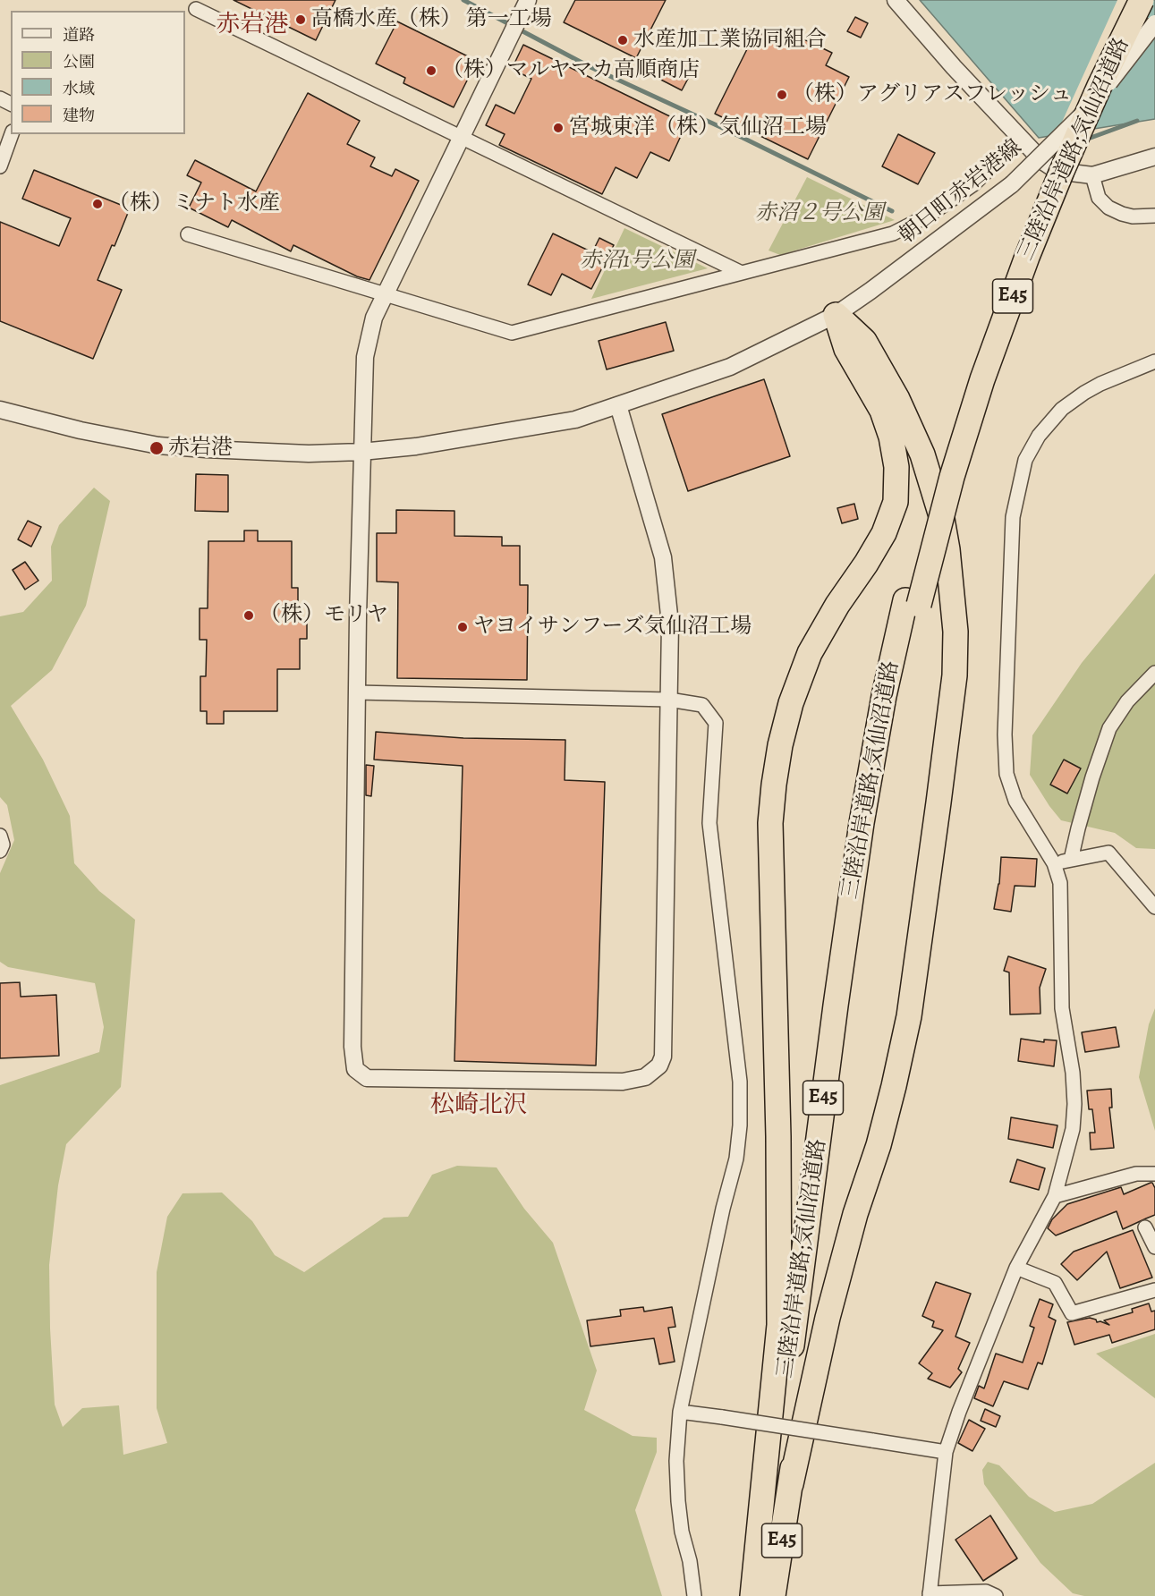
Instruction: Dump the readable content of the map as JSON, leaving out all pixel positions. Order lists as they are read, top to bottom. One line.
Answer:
{"streets":{"highway":["三陸沿岸道路;気仙沼道路","E45"],"street":["朝日町赤岩港線"]},"districts":["赤岩港","松崎北沢"],"parks":["赤沼２号公園","赤沼1号公園"],"places":["高橋水産（株） 第一工場","水産加工業協同組合","（株）マルヤマカ高順商店","（株）アグリアスフレッシュ","宮城東洋（株）気仙沼工場","（株）ミナト水産","赤岩港","（株）モリヤ","ヤヨイサンフーズ気仙沼工場"],"legend":["道路","公園","水域","建物"]}
